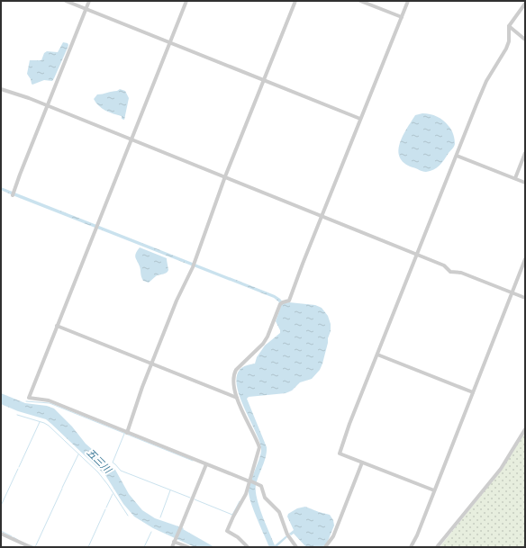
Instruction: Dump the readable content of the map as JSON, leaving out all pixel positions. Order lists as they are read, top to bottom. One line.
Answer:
{"water":["五三川"]}
